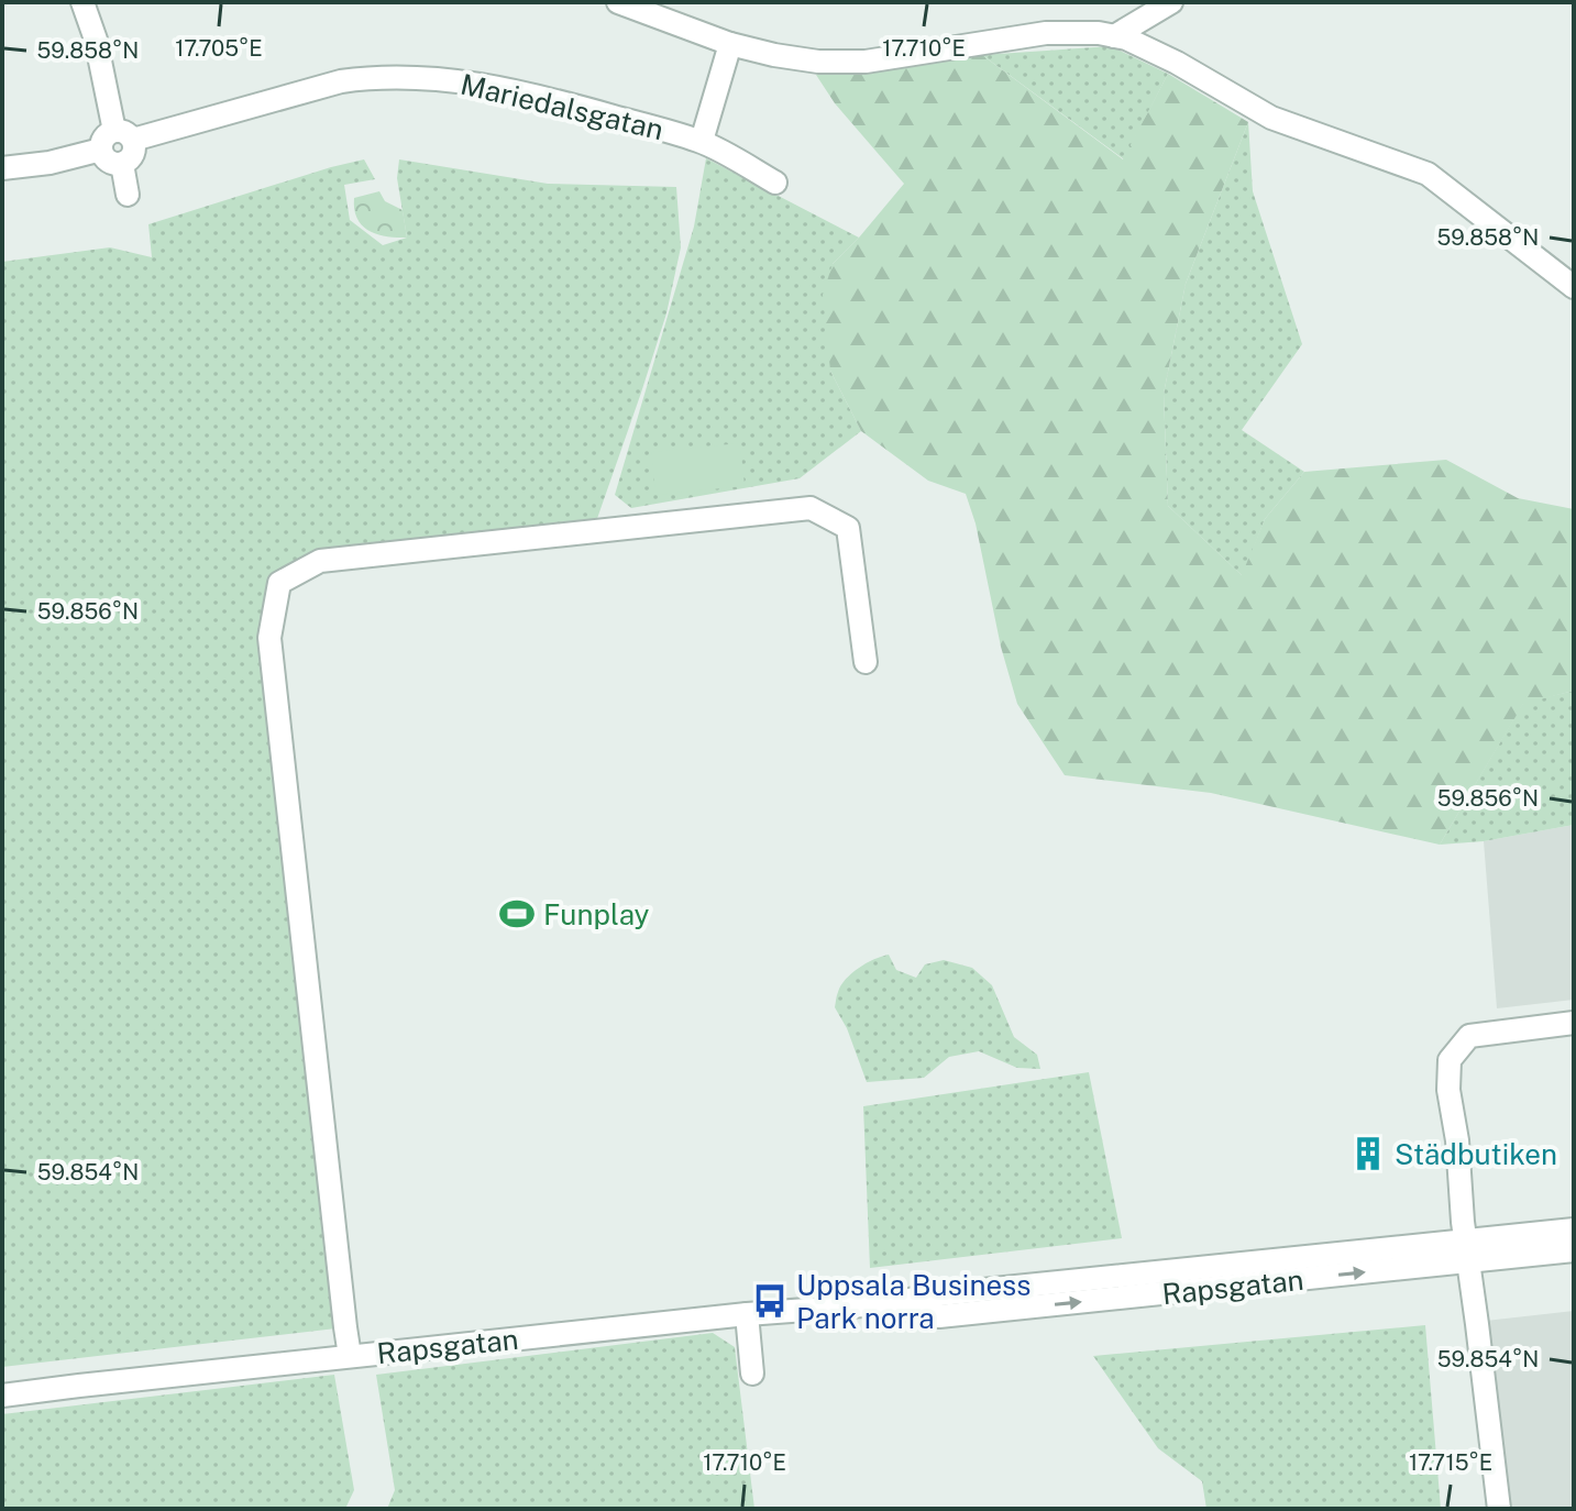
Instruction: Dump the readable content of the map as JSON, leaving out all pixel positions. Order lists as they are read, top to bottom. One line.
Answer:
{"streets":{"street":["Mariedalsgatan","Rapsgatan"]},"places":{"sports":["Funplay"],"building":["Städbutiken"],"bus stop":["Uppsala Business Park norra"]},"coordinates":["17.705°E","17.710°E","59.858°N","59.856°N","59.854°N","17.715°E"]}
